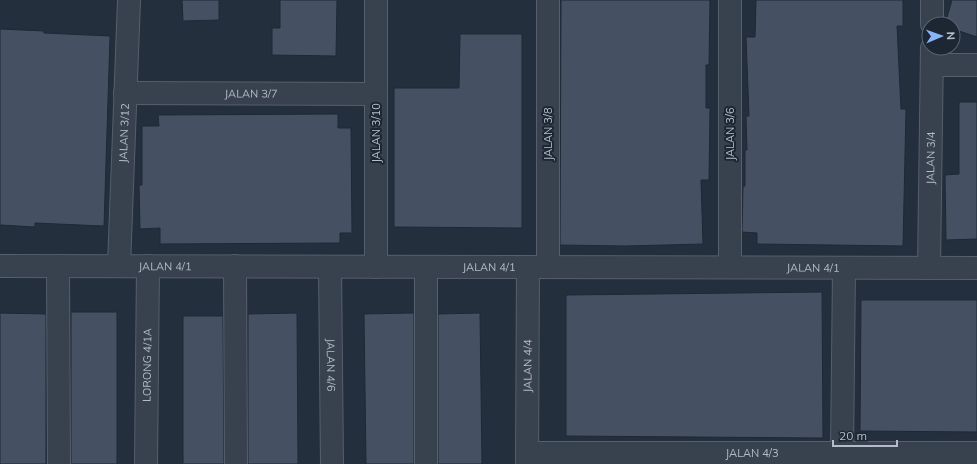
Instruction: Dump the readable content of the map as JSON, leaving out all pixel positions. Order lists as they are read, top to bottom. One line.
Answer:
{"streets":{"street":["JALAN 3/7","JALAN 3/12","JALAN 3/10","JALAN 3/8","JALAN 3/6","JALAN 3/4","JALAN 4/1","LORONG 4/1A","JALAN 4/6","JALAN 4/4","JALAN 4/3"]},"crossings":[["JALAN 3/7","JALAN 3/12"],["JALAN 3/7","JALAN 3/10"],["JALAN 3/12","JALAN 4/1"],["JALAN 3/10","JALAN 4/1"],["JALAN 3/8","JALAN 4/1"],["JALAN 3/8","JALAN 4/4"],["JALAN 3/6","JALAN 4/1"],["JALAN 3/4","JALAN 4/1"],["JALAN 4/1","LORONG 4/1A"],["JALAN 4/1","JALAN 4/6"],["JALAN 4/1","JALAN 4/4"],["JALAN 4/4","JALAN 4/3"]],"scale_bar":"20 m","north":"right"}
